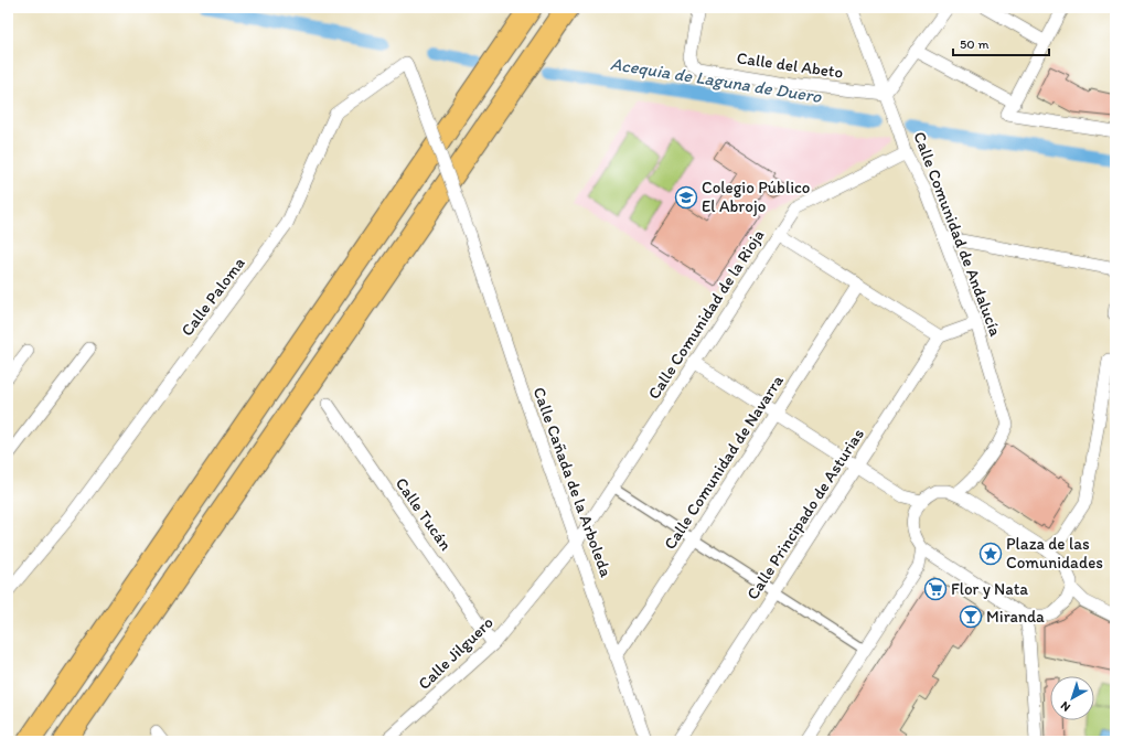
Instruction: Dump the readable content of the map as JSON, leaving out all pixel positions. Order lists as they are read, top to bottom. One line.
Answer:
{"streets":{"street":["Calle del Abeto","Calle Comunidad de Andalucía","Calle Paloma","Calle Comunidad de la Rioja","Calle Comunidad de Navarra","Calle Cañada de la Arboleda","Calle Tucán","Calle Principado de Asturias","Calle Jilguero"]},"crossings":[["Calle del Abeto","Calle Comunidad de Andalucía"],["Calle Comunidad de Andalucía","Calle Comunidad de la Rioja"],["Calle Paloma","Calle Cañada de la Arboleda"],["Calle Comunidad de la Rioja","Calle Cañada de la Arboleda"],["Calle Comunidad de la Rioja","Calle Jilguero"],["Calle Comunidad de Navarra","Calle Cañada de la Arboleda"],["Calle Cañada de la Arboleda","Calle Jilguero"],["Calle Tucán","Calle Jilguero"]],"water":["Acequia de Laguna de Duero"],"places":{"school or university":["Colegio Público El Abrojo"],"place":["Plaza de las Comunidades"],"supermarket":["Flor y Nata"],"bar":["Miranda"]},"scale_bar":"50 m","north":"bottom left"}
